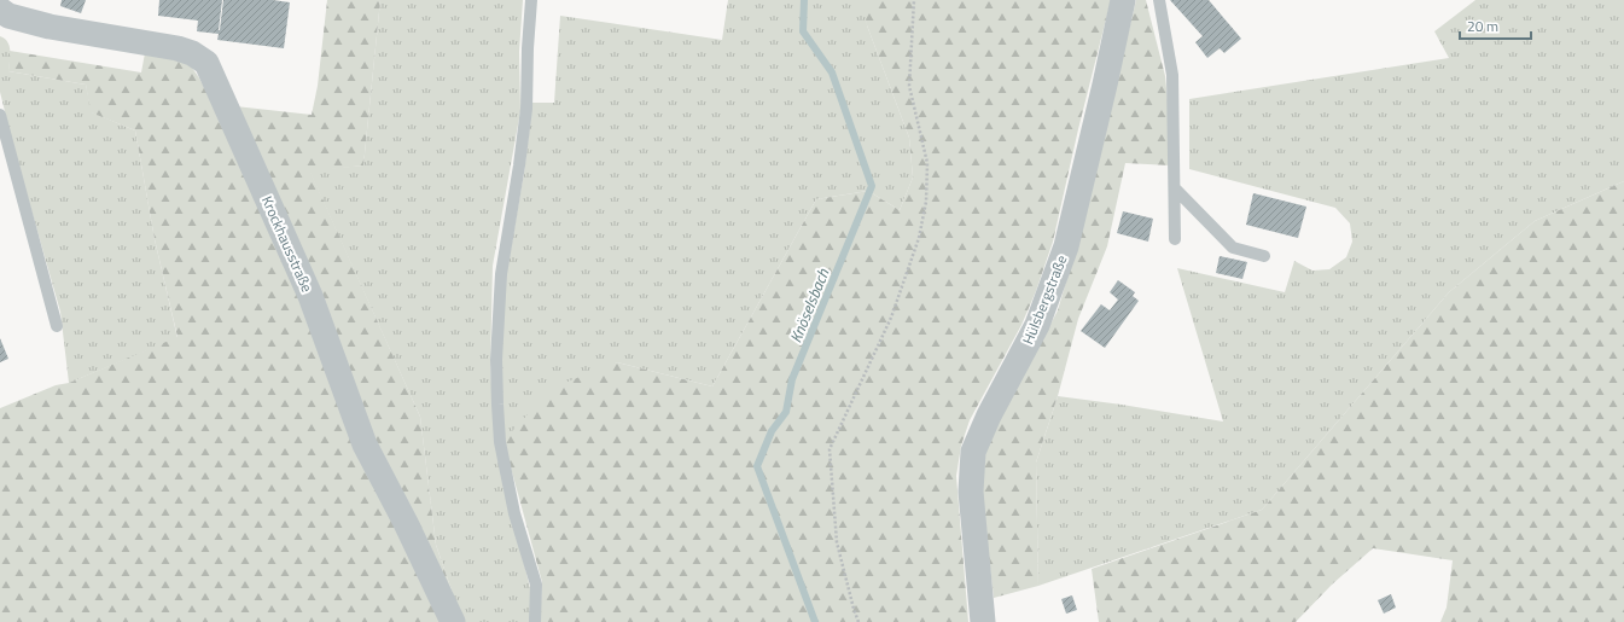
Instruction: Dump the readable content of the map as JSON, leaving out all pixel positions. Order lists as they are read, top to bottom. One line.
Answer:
{"streets":{"street":["Krockhausstraße","Hülsbergstraße"]},"water":["Knöselsbach"],"scale_bar":"20 m"}
